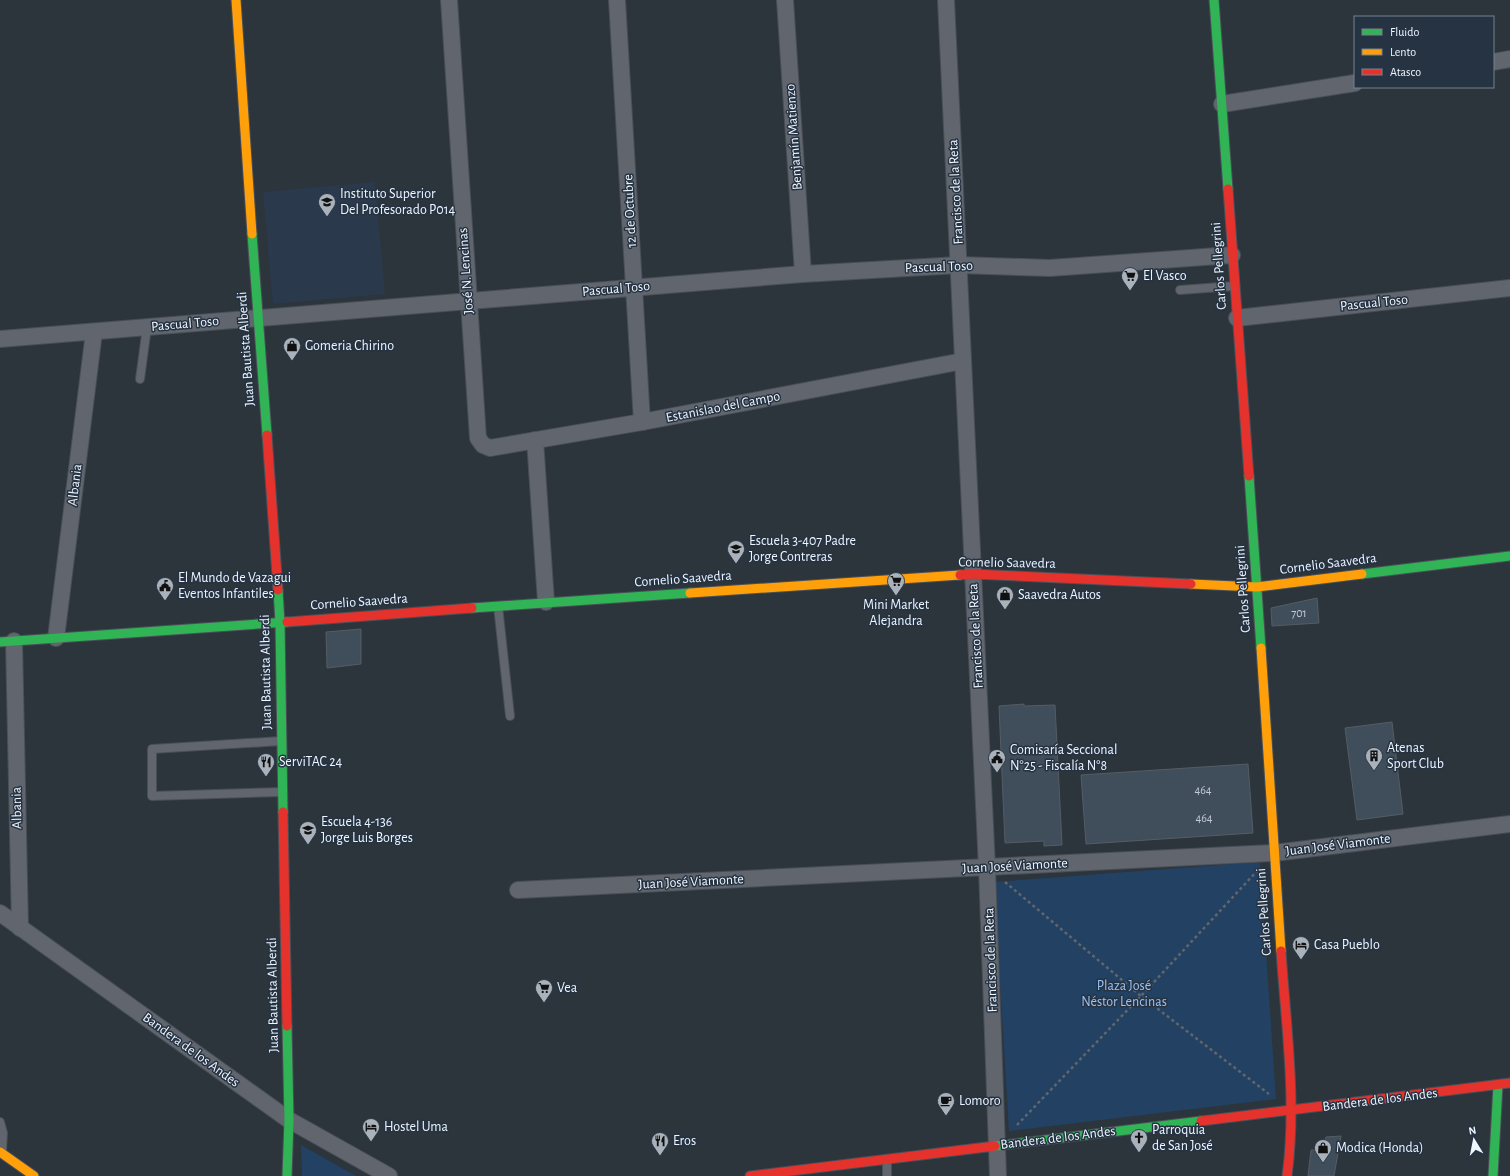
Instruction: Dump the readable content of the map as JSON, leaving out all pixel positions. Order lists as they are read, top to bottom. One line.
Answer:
{"streets":{"street":["Benjamín Matienzo","Francisco de la Reta","12 de Octubre","Carlos Pellegrini","Pascual Toso","José N. Lencinas","Juan Bautista Alberdi","Estanislao del Campo","Albania","Cornelio Saavedra","Juan José Viamonte","Bandera de los Andes"]},"crossings":[["Benjamín Matienzo","Pascual Toso"],["Francisco de la Reta","Pascual Toso"],["Francisco de la Reta","Estanislao del Campo"],["Francisco de la Reta","Cornelio Saavedra"],["Francisco de la Reta","Juan José Viamonte"],["Francisco de la Reta","Bandera de los Andes"],["12 de Octubre","Pascual Toso"],["12 de Octubre","Estanislao del Campo"],["Carlos Pellegrini","Pascual Toso"],["Carlos Pellegrini","Cornelio Saavedra"],["Carlos Pellegrini","Juan José Viamonte"],["Carlos Pellegrini","Bandera de los Andes"],["Pascual Toso","José N. Lencinas"],["Pascual Toso","Juan Bautista Alberdi"],["Pascual Toso","Albania"],["José N. Lencinas","Estanislao del Campo"],["Juan Bautista Alberdi","Cornelio Saavedra"],["Juan Bautista Alberdi","Bandera de los Andes"],["Albania","Cornelio Saavedra"],["Albania","Bandera de los Andes"]],"parks":["Plaza José Néstor Lencinas"],"places":{"school or university":["Instituto Superior Del Profesorado P014","Escuela 3-407 Padre Jorge Contreras","Escuela 4-136 Jorge Luis Borges"],"supermarket":["El Vasco","Mini Market Alejandra","Vea"],"shop":["Gomeria Chirino","Saavedra Autos","Modica (Honda)"],"public building":["El Mundo de Vazagui Eventos Infantiles","Comisaría Seccional N°25 - Fiscalía N°8"],"building":["Atenas Sport Club"],"restaurant":["ServiTAC 24","Eros"],"hotel":["Casa Pueblo","Hostel Uma"],"cafe":["Lomoro"],"church":["Parroquia de San José"]},"house_numbers":["701","464","464"],"legend":["Fluido","Lento","Atasco"],"north":"top"}
